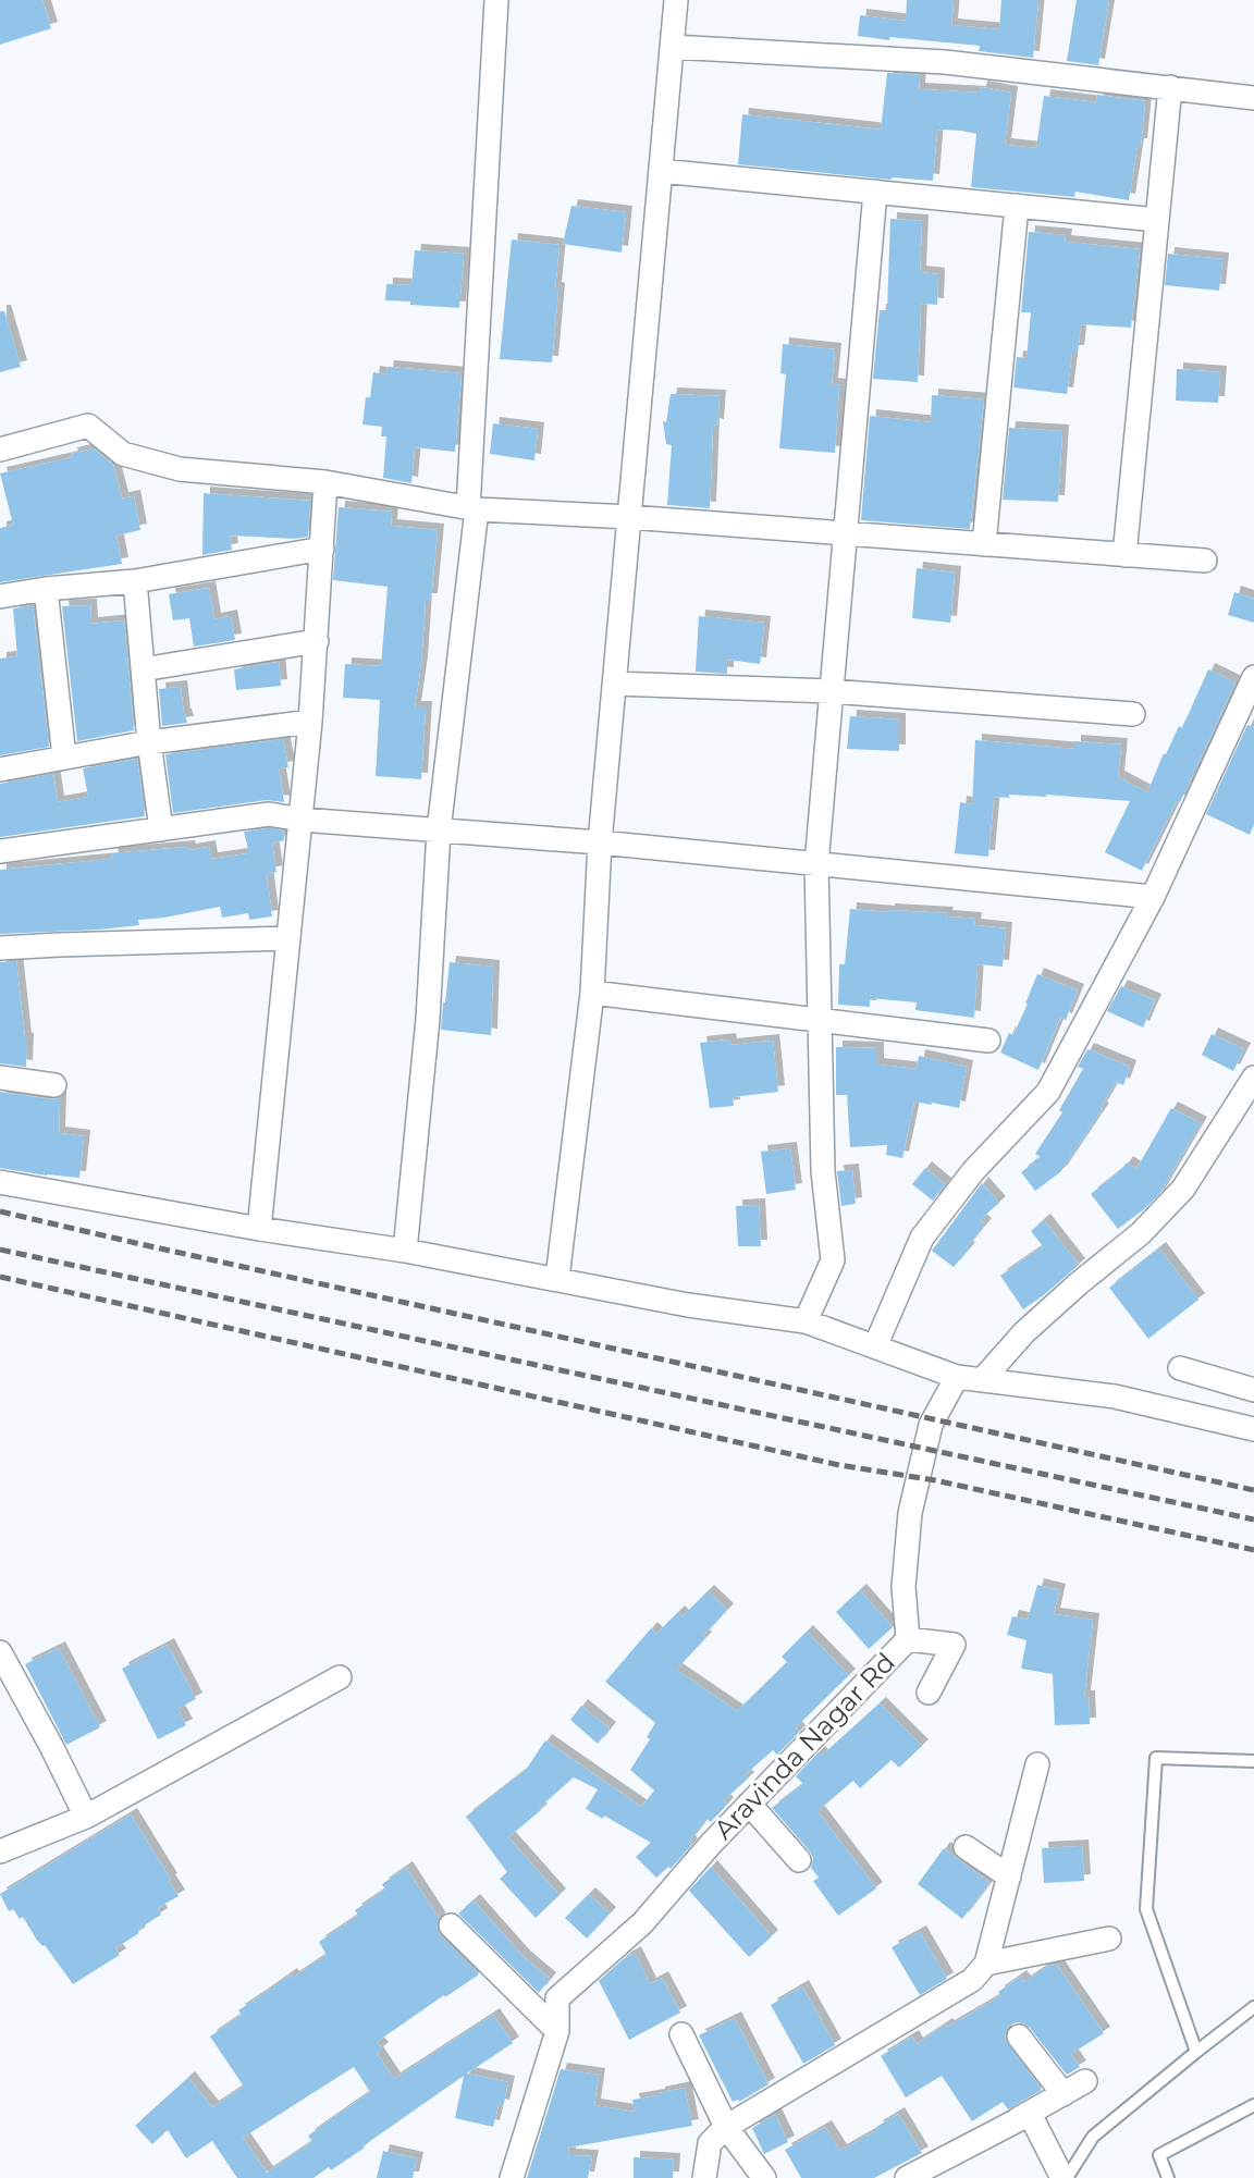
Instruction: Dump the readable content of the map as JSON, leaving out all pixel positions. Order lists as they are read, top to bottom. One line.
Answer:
{"streets":{"street":["Aravinda Nagar Rd"]}}
